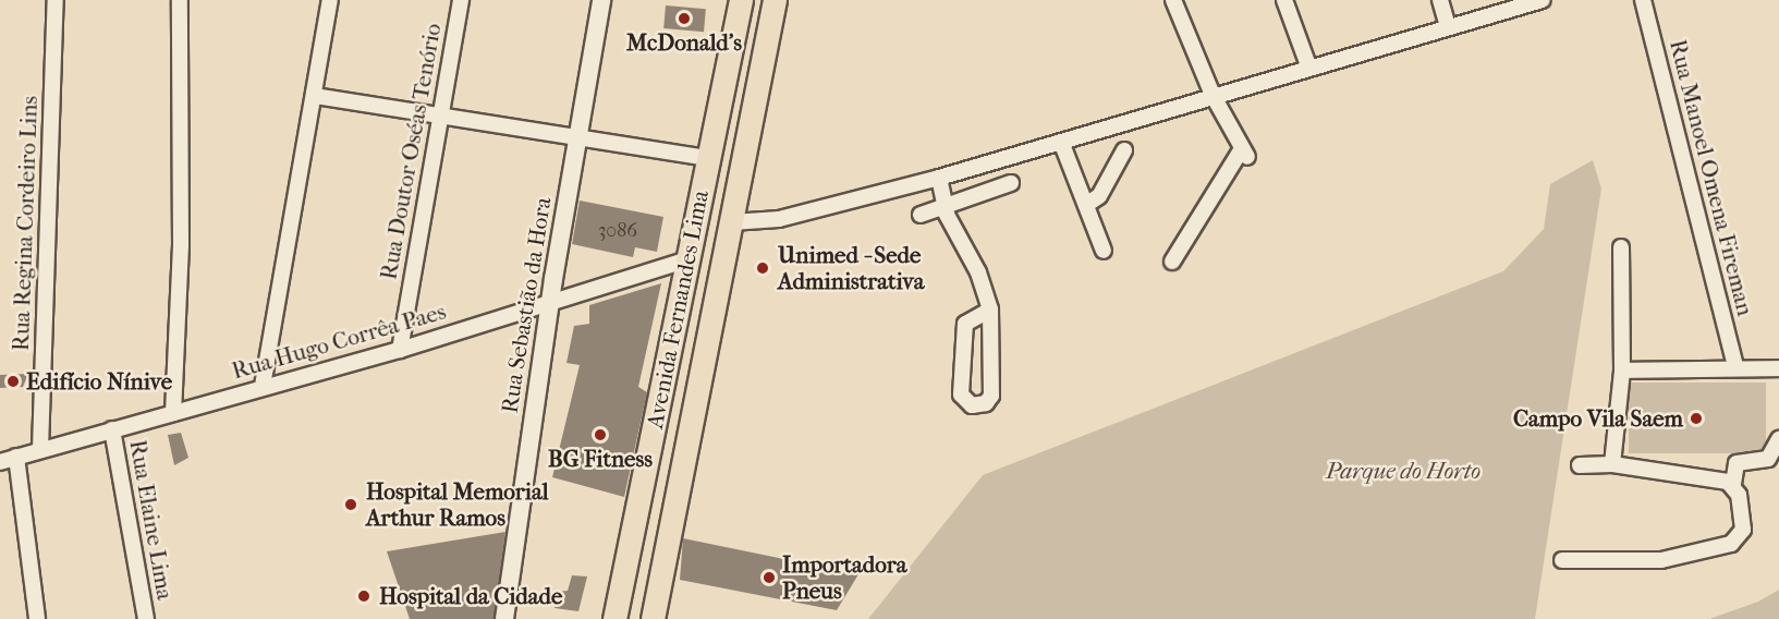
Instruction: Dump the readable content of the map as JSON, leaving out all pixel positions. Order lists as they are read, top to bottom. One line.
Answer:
{"streets":{"highway":["Avenida Fernandes Lima"],"street":["Rua Doutor Oséas Tenório","Rua Manoel Omena Fireman","Rua Regina Cordeiro Lins","Rua Sebastião da Hora","Rua Hugo Corrêa Paes","Rua Elaine Lima"]},"crossings":[["Rua Doutor Oséas Tenório","Rua Hugo Corrêa Paes"],["Rua Regina Cordeiro Lins","Rua Hugo Corrêa Paes"],["Rua Sebastião da Hora","Rua Hugo Corrêa Paes"],["Avenida Fernandes Lima","Rua Hugo Corrêa Paes"],["Rua Hugo Corrêa Paes","Rua Elaine Lima"]],"parks":["Parque do Horto"],"places":["McDonald's","Unimed - Sede Administrativa","Edifício Nínive","Campo Vila Saem","BG Fitness","Hospital Memorial Arthur Ramos","Importadora Pneus","Hospital da Cidade"],"house_numbers":["3086"]}
